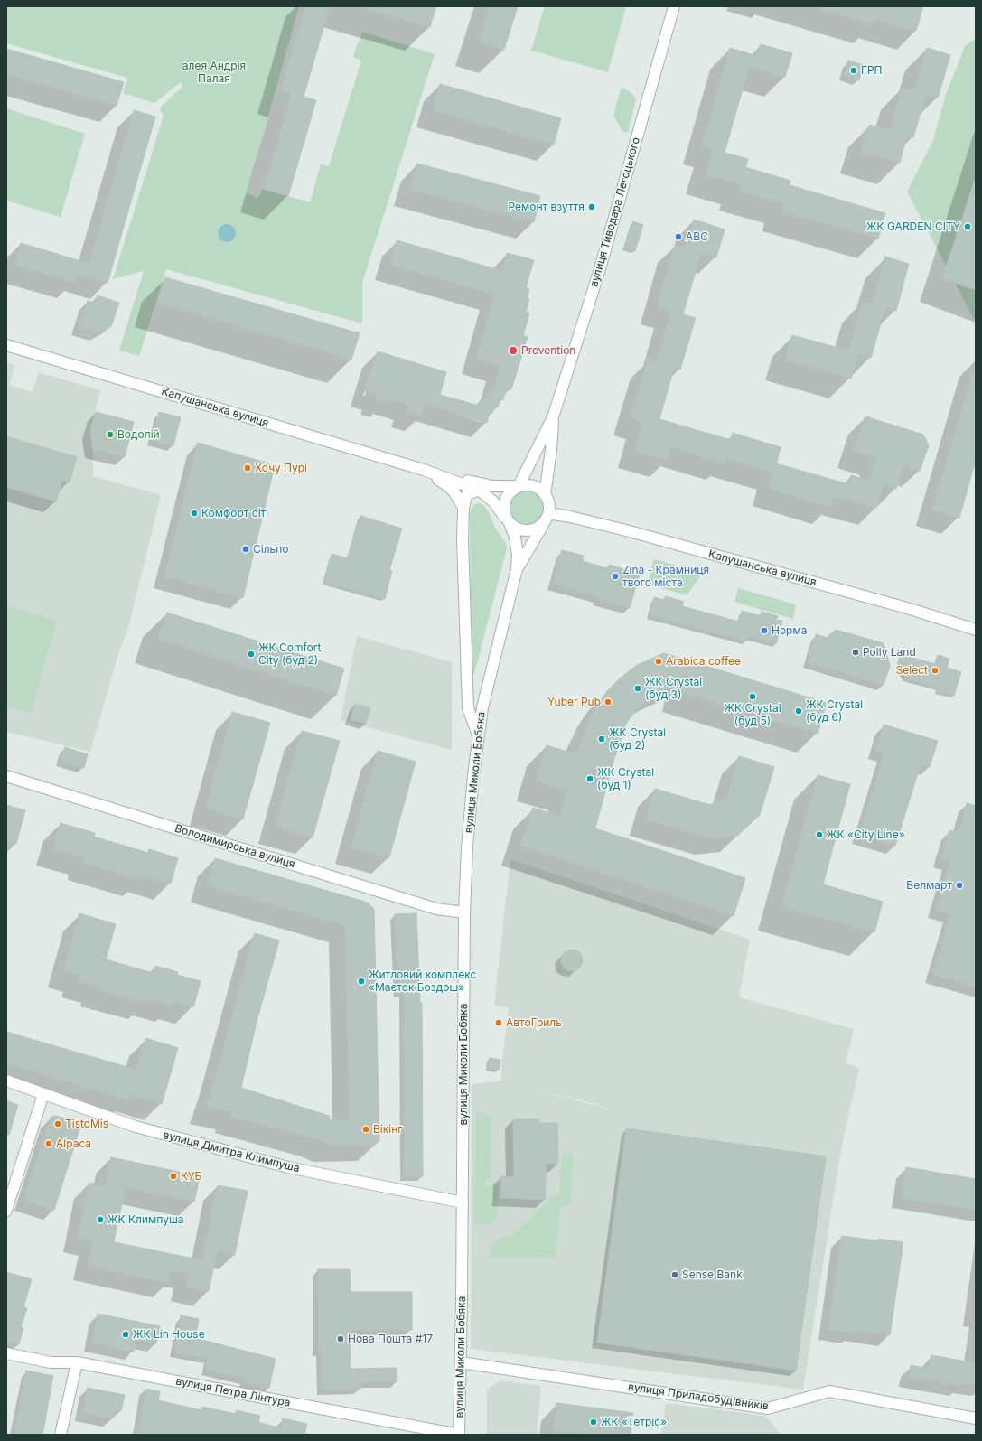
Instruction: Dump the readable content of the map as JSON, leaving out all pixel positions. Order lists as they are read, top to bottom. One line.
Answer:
{"streets":{"street":["вулиця Тиводара Легоцького","Капушанська вулиця","вулиця Миколи Бобяка","Володимирська вулиця","вулиця Дмитра Климпуша","вулиця Петра Лінтура","вулиця Приладобудівників"]},"crossings":[["вулиця Тиводара Легоцького","Капушанська вулиця"],["вулиця Тиводара Легоцького","вулиця Миколи Бобяка"],["Капушанська вулиця","вулиця Миколи Бобяка"],["вулиця Миколи Бобяка","Володимирська вулиця"],["вулиця Миколи Бобяка","вулиця Дмитра Климпуша"],["вулиця Миколи Бобяка","вулиця Петра Лінтура"],["вулиця Миколи Бобяка","вулиця Приладобудівників"]],"parks":["алея Андрія Палая"],"places":["ГРП","Ремонт взуття","ЖК GARDEN CITY","ABC","Prevention","Водолій","Хочу Пурі","Комфорт сіті","Сільпо","Zina - Крамниця твого міста","Норма","Polly Land","ЖК Comfort City (буд 2)","Arabica coffee","Select","ЖК Crystal (буд 3)","ЖК Crystal (буд 5)","Yuber Pub","ЖК Crystal (буд 6)","ЖК Crystal (буд 2)","ЖК Crystal (буд 1)","ЖК «City Line»","Велмарт","Житловий комплекс «Маєток Боздош»","АвтоГриль","TistoMis","Вікінг","Alpaca","КУБ","ЖК Климпуша","Sense Bank","ЖК Lin House","Нова Пошта #17","ЖК «Тетріс»"]}
